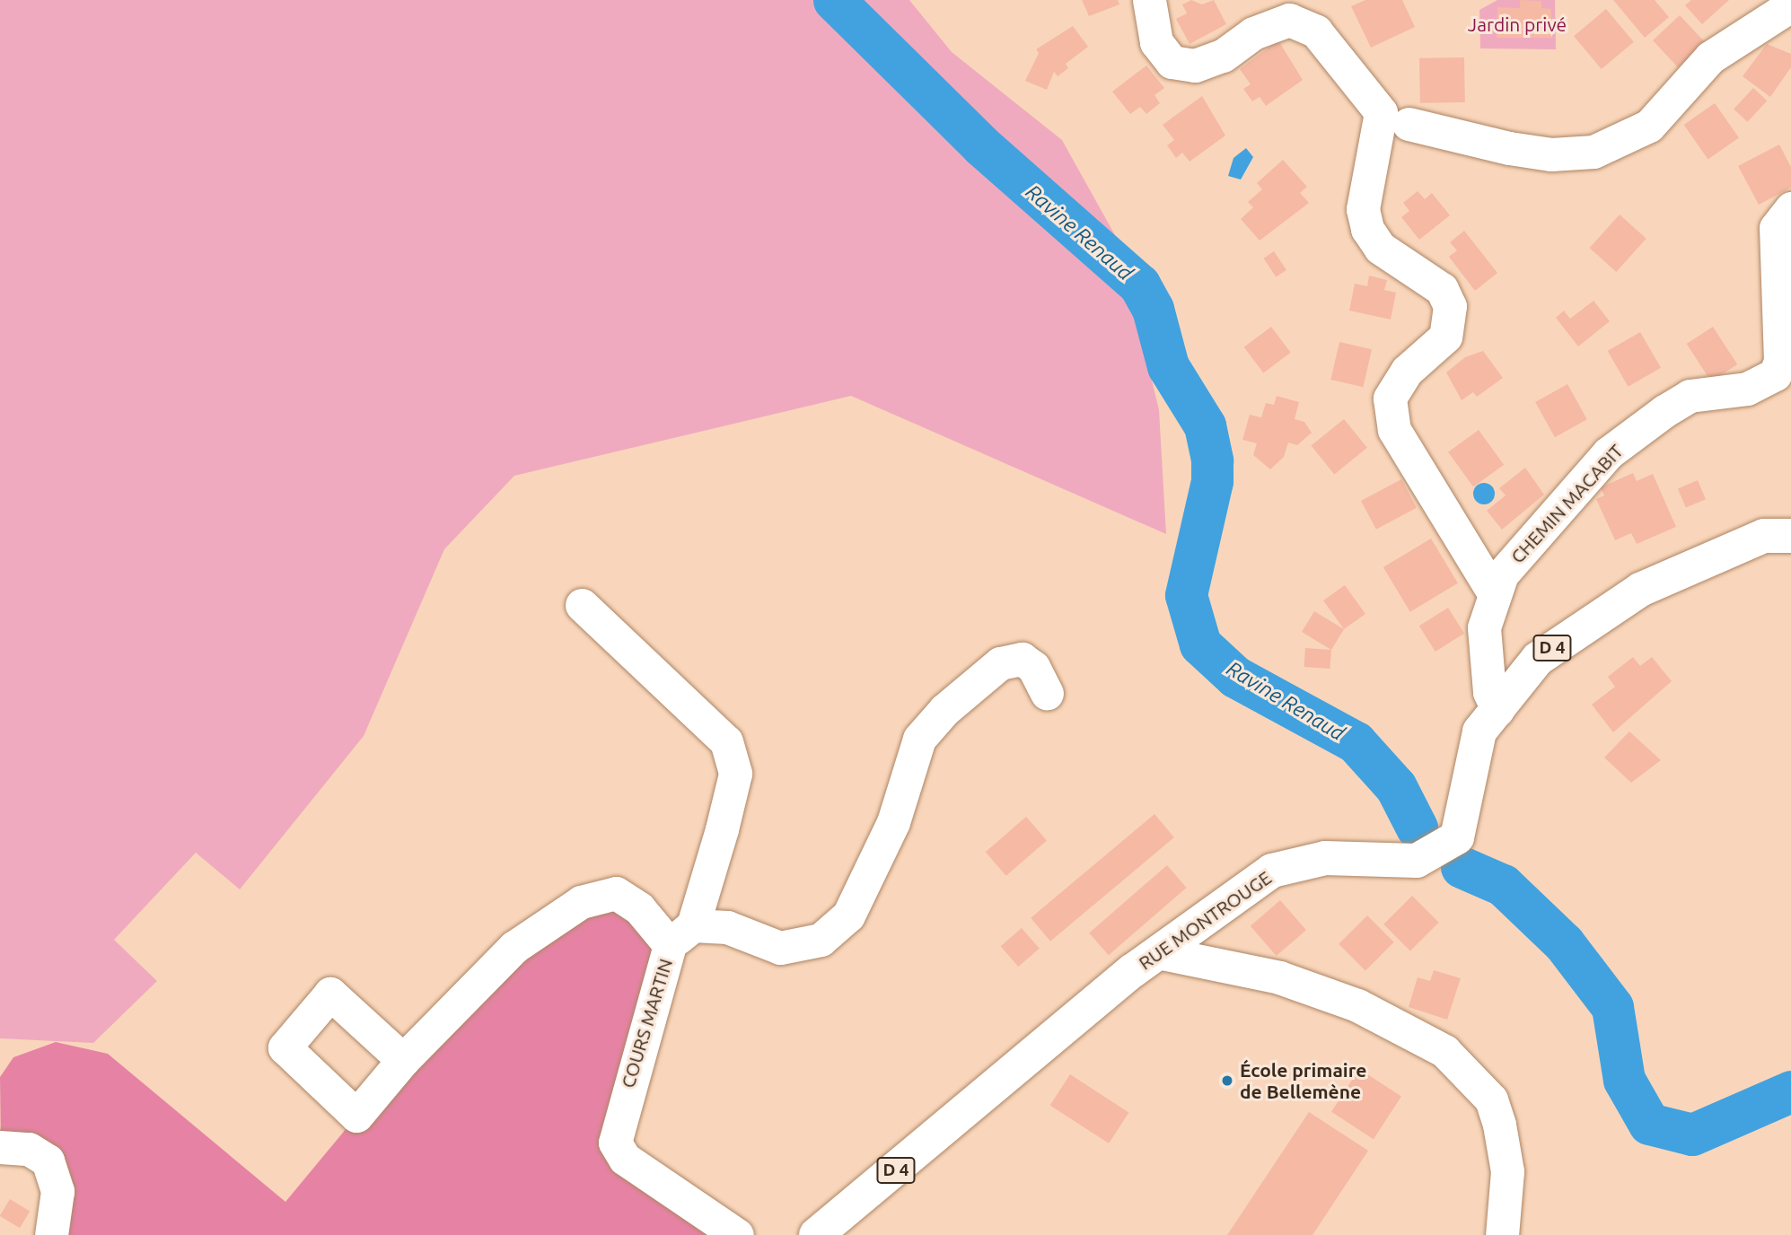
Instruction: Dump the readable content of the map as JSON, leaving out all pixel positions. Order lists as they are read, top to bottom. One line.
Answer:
{"streets":{"main road":["D 4","RUE MONTROUGE"],"street":["CHEMIN MACABIT","COURS MARTIN"]},"crossings":[["CHEMIN MACABIT","RUE MONTROUGE"]],"water":["Ravine Renaud"],"parks":["Jardin privé"],"places":["École primaire de Bellemène"]}
